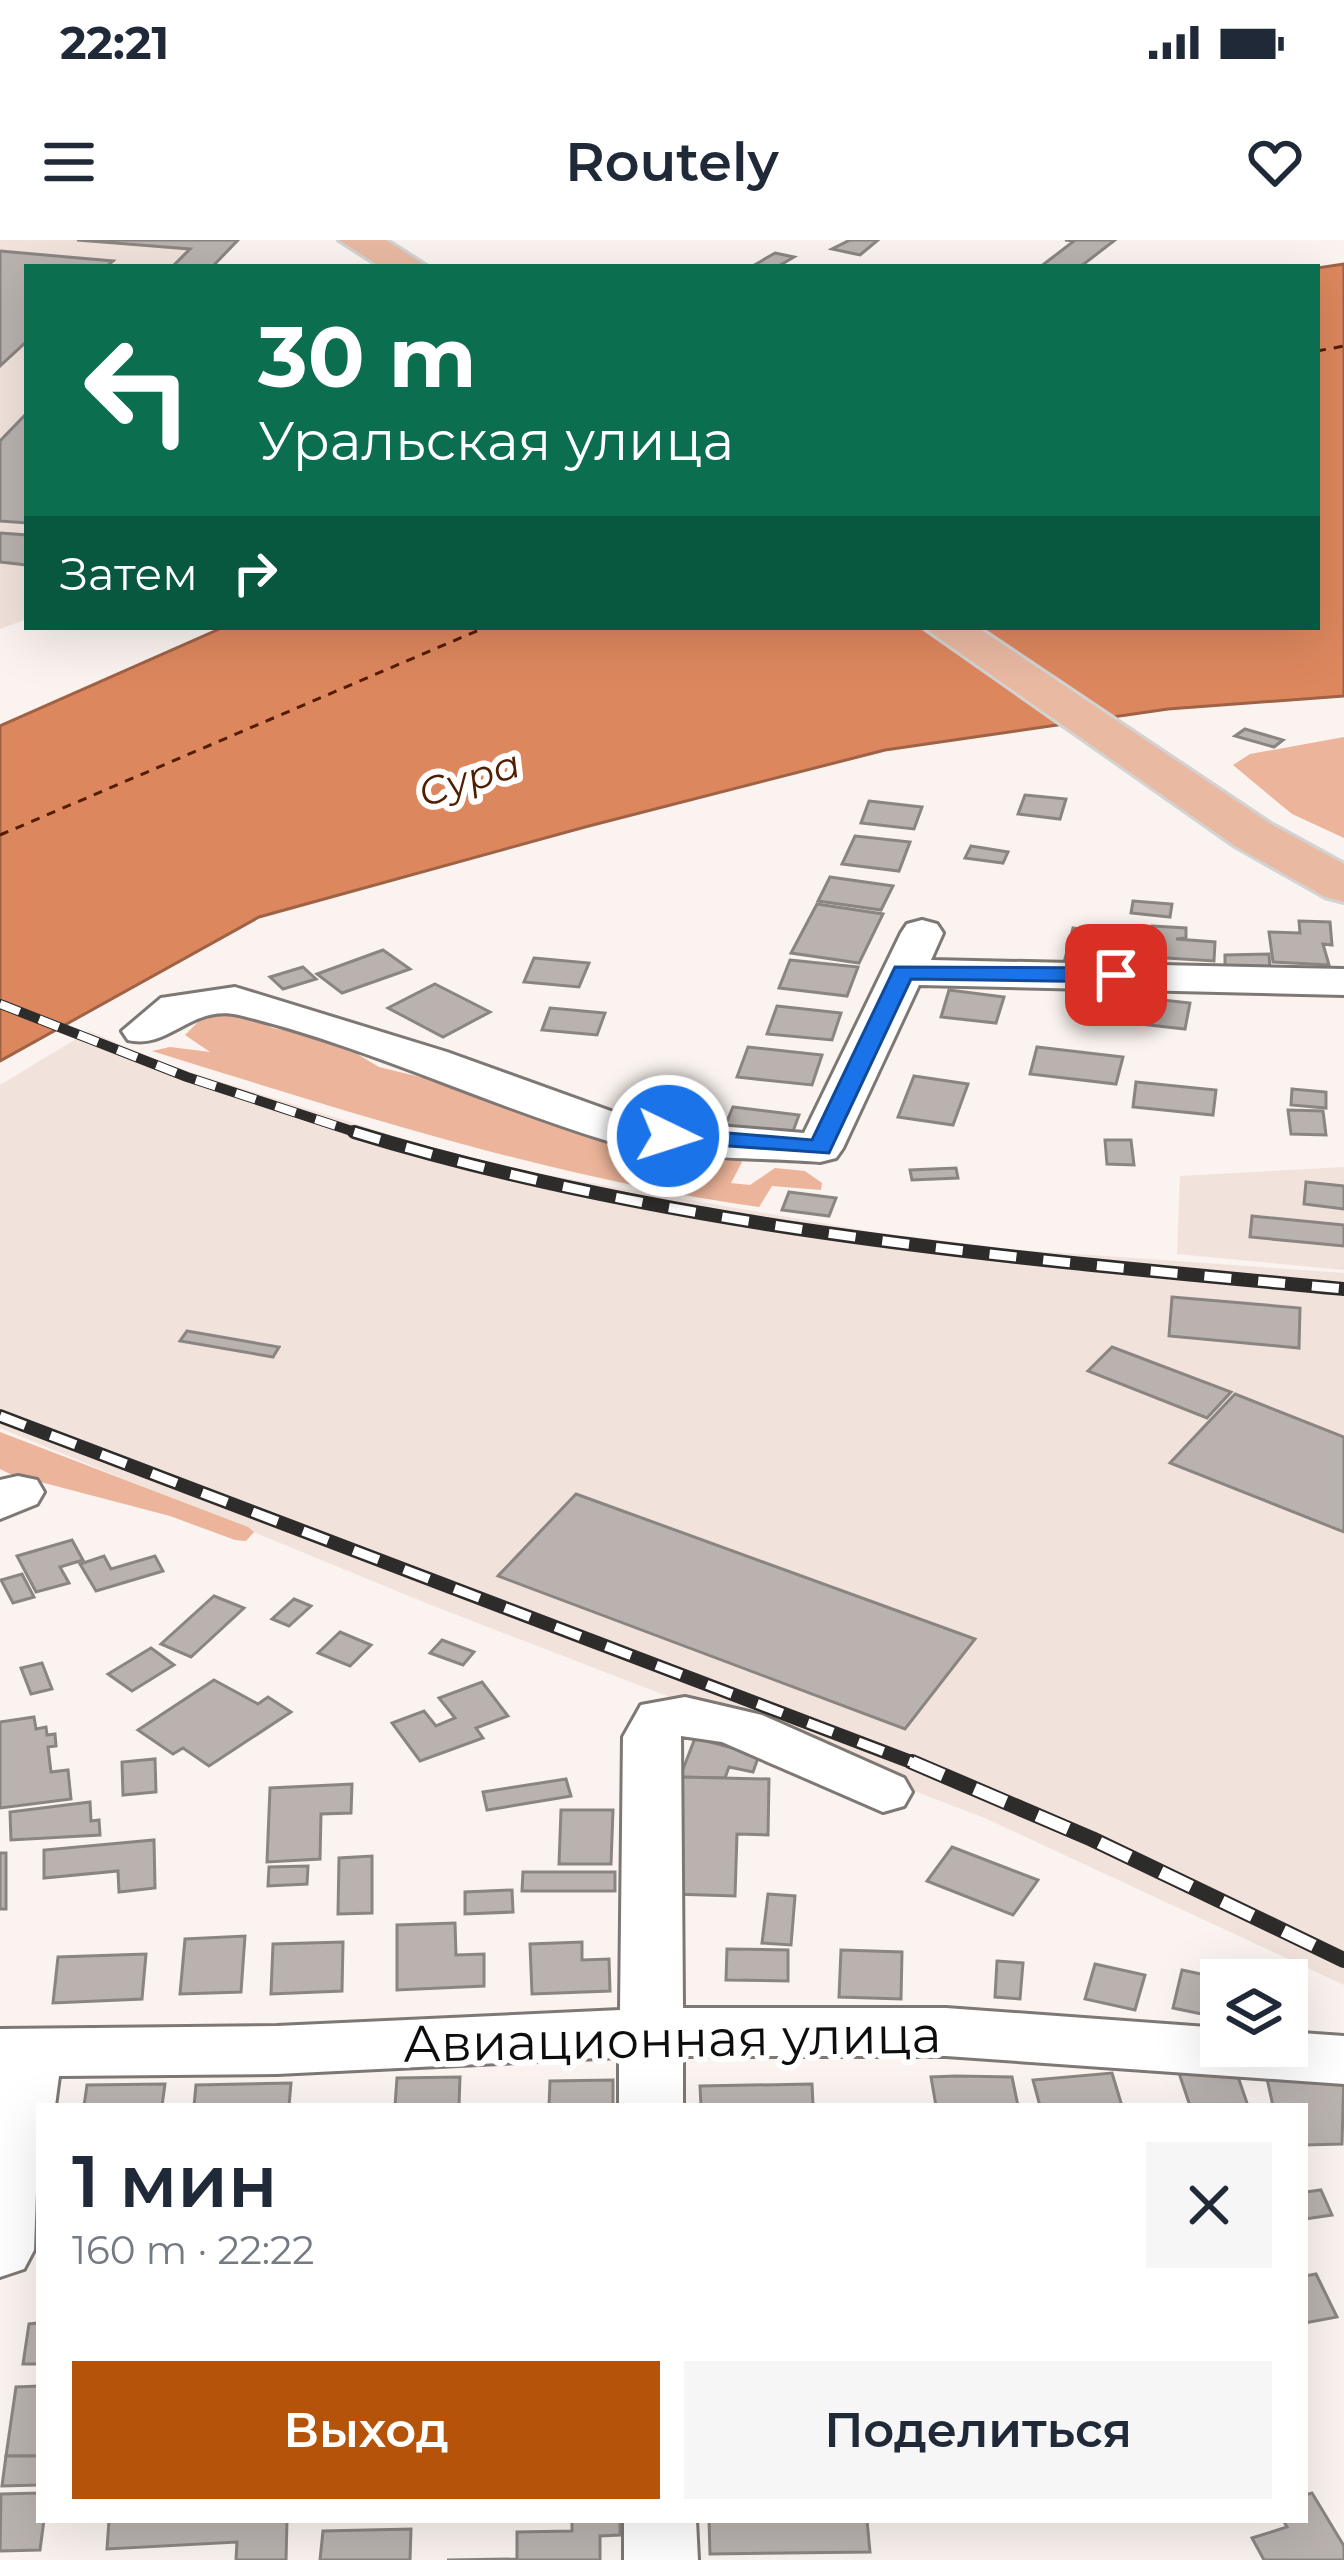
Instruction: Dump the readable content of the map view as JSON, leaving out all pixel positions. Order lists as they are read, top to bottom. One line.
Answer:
{"streets":{"street":["Авиационная улица"]},"water":["Сура"],"page":{"status":"22:21","header":"Routely","turn":["30 m","Уральская улица"],"then":"Затем","heading":["1 мин","160 m · 22:22"],"buttons":["Выход","Поделиться"]}}
